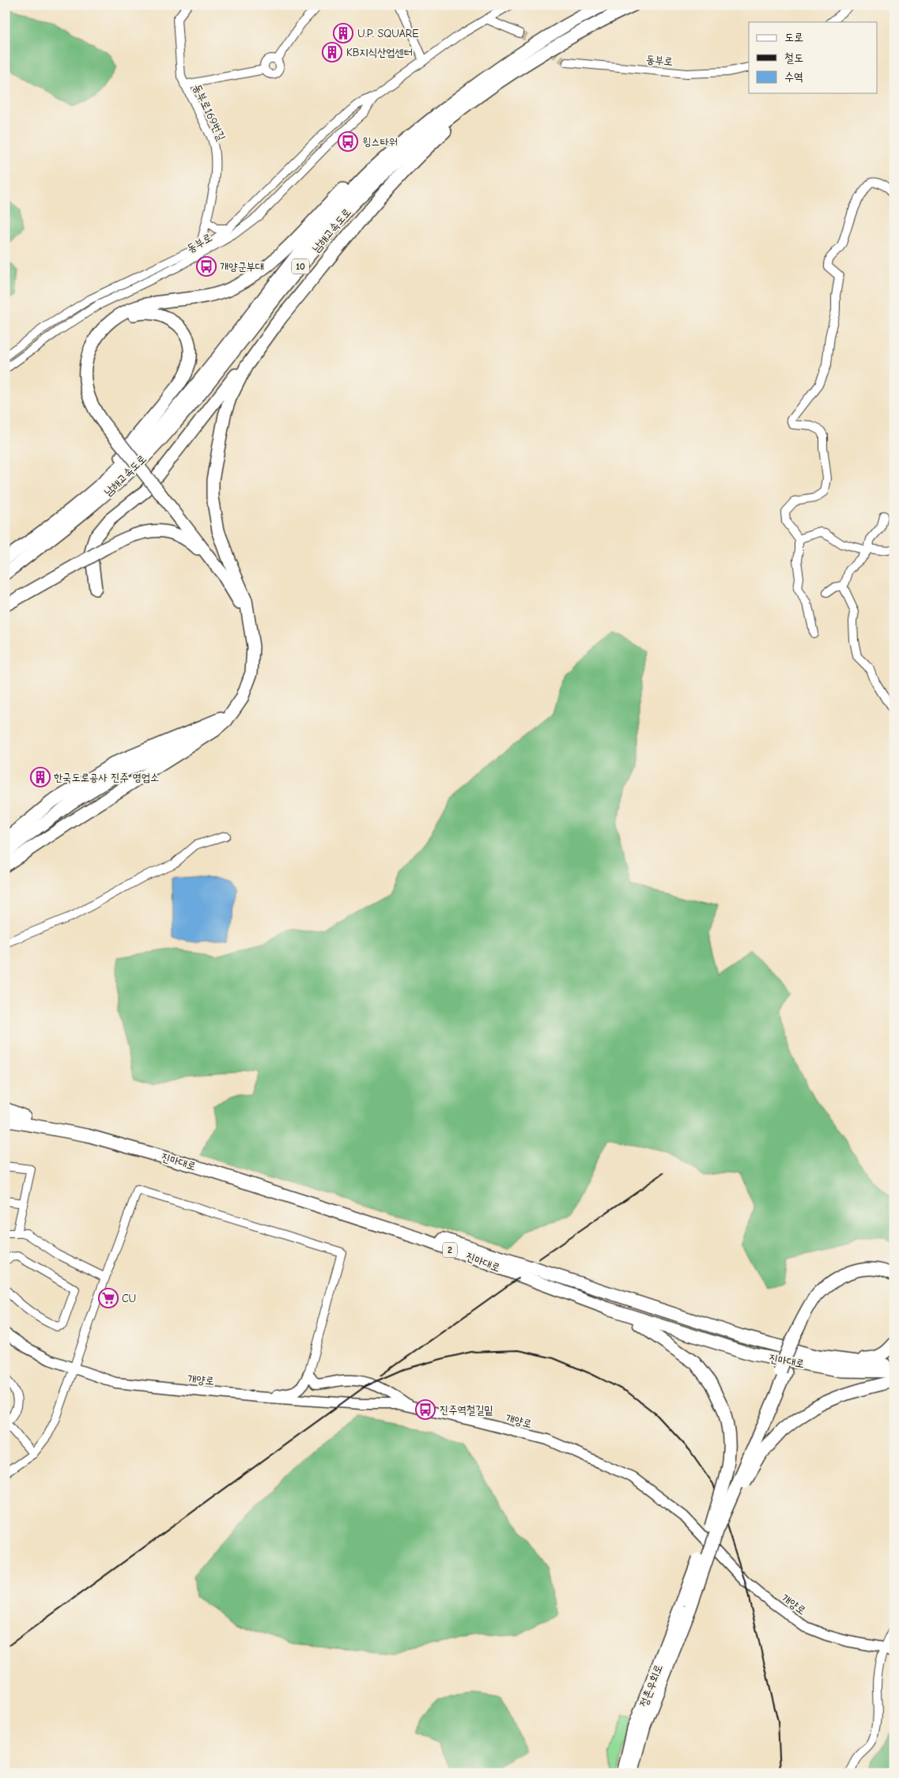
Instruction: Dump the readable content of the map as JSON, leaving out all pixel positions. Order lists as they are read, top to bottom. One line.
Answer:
{"streets":{"highway":["남해고속도로","10","진마대로","2","정촌우회로"],"main road":["개양로"],"street":["동부로","동부로169번길"]},"crossings":[["동부로","동부로169번길"]],"places":{"building":["U.P. SQUARE","KB지식산업센터","한국도로공사 진주 영업소"],"bus stop":["윙스타워","개양군부대","진주역철길밑"],"supermarket":["CU"]},"legend":["도로","철도","수역"]}
